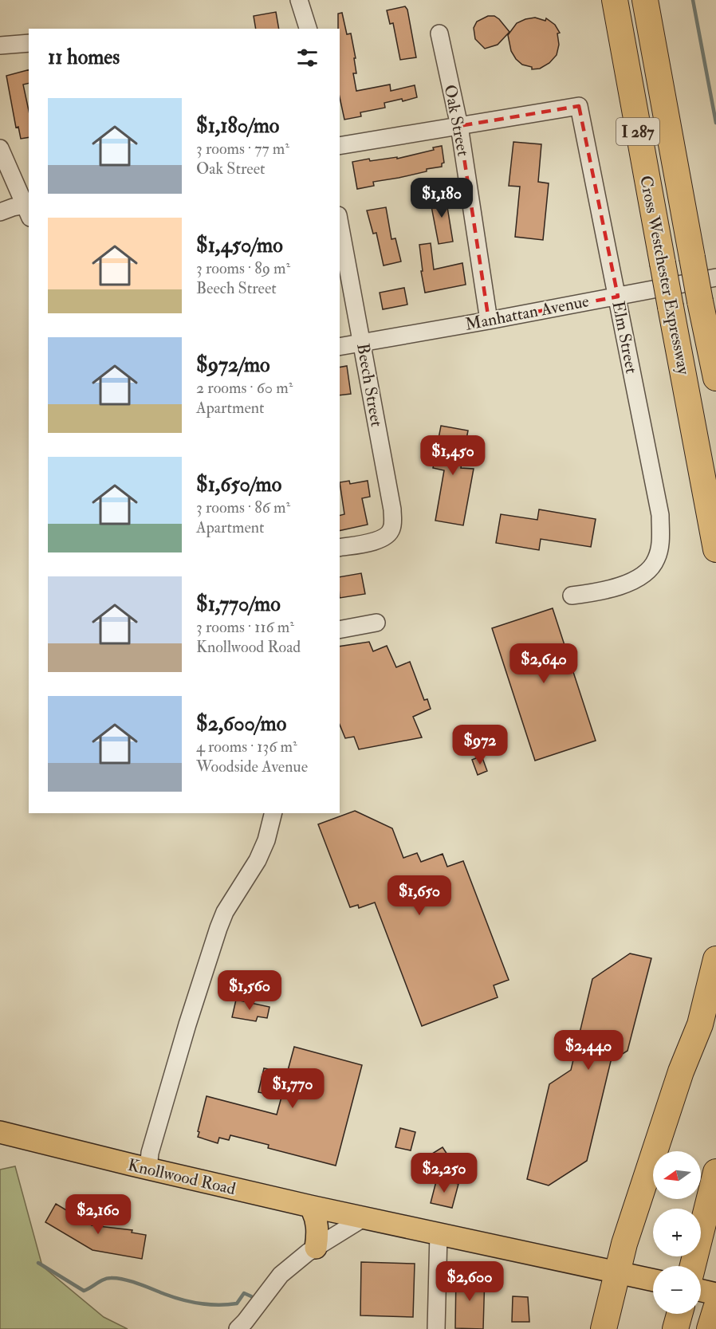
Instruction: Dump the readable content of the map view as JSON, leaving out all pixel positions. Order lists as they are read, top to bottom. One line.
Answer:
{"streets":{"highway":["I 287","Cross Westchester Expressway"],"main road":["Knollwood Road"],"street":["Oak Street","Manhattan Avenue","Elm Street","Beech Street"]},"crossings":[["Oak Street","Manhattan Avenue"],["Oak Street","Elm Street"],["Manhattan Avenue","Elm Street"],["Manhattan Avenue","Beech Street"]],"north":"left","page":{"heading":"11 homes","list":[{"name":"$1,180/mo","note":"3 rooms · 77 m² · Oak Street"},{"name":"$1,450/mo","note":"3 rooms · 89 m² · Beech Street"},{"name":"$972/mo","note":"2 rooms · 60 m² · Apartment"},{"name":"$1,650/mo","note":"3 rooms · 86 m² · Apartment"},{"name":"$1,770/mo","note":"3 rooms · 116 m² · Knollwood Road"},{"name":"$2,600/mo","note":"4 rooms · 136 m² · Woodside Avenue"}],"price":["$1,180","$1,450","$2,640","$972","$1,650","$1,560","$2,440","$1,770","$2,250","$2,160","$2,600"],"map_buttons":["+","−"]}}
